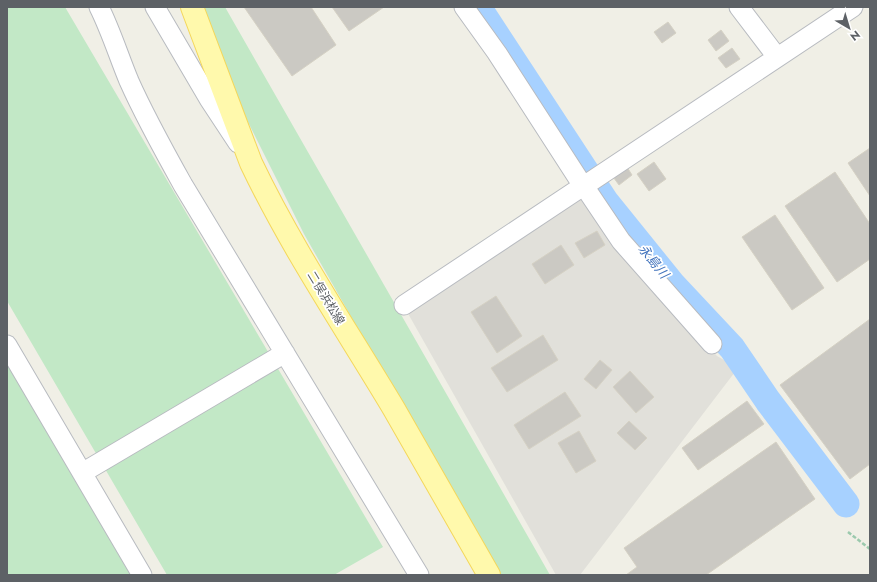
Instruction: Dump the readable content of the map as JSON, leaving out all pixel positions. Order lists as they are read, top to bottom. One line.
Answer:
{"streets":{"main road":["二俣浜松線"]},"water":["永島川"],"north":"bottom right"}
